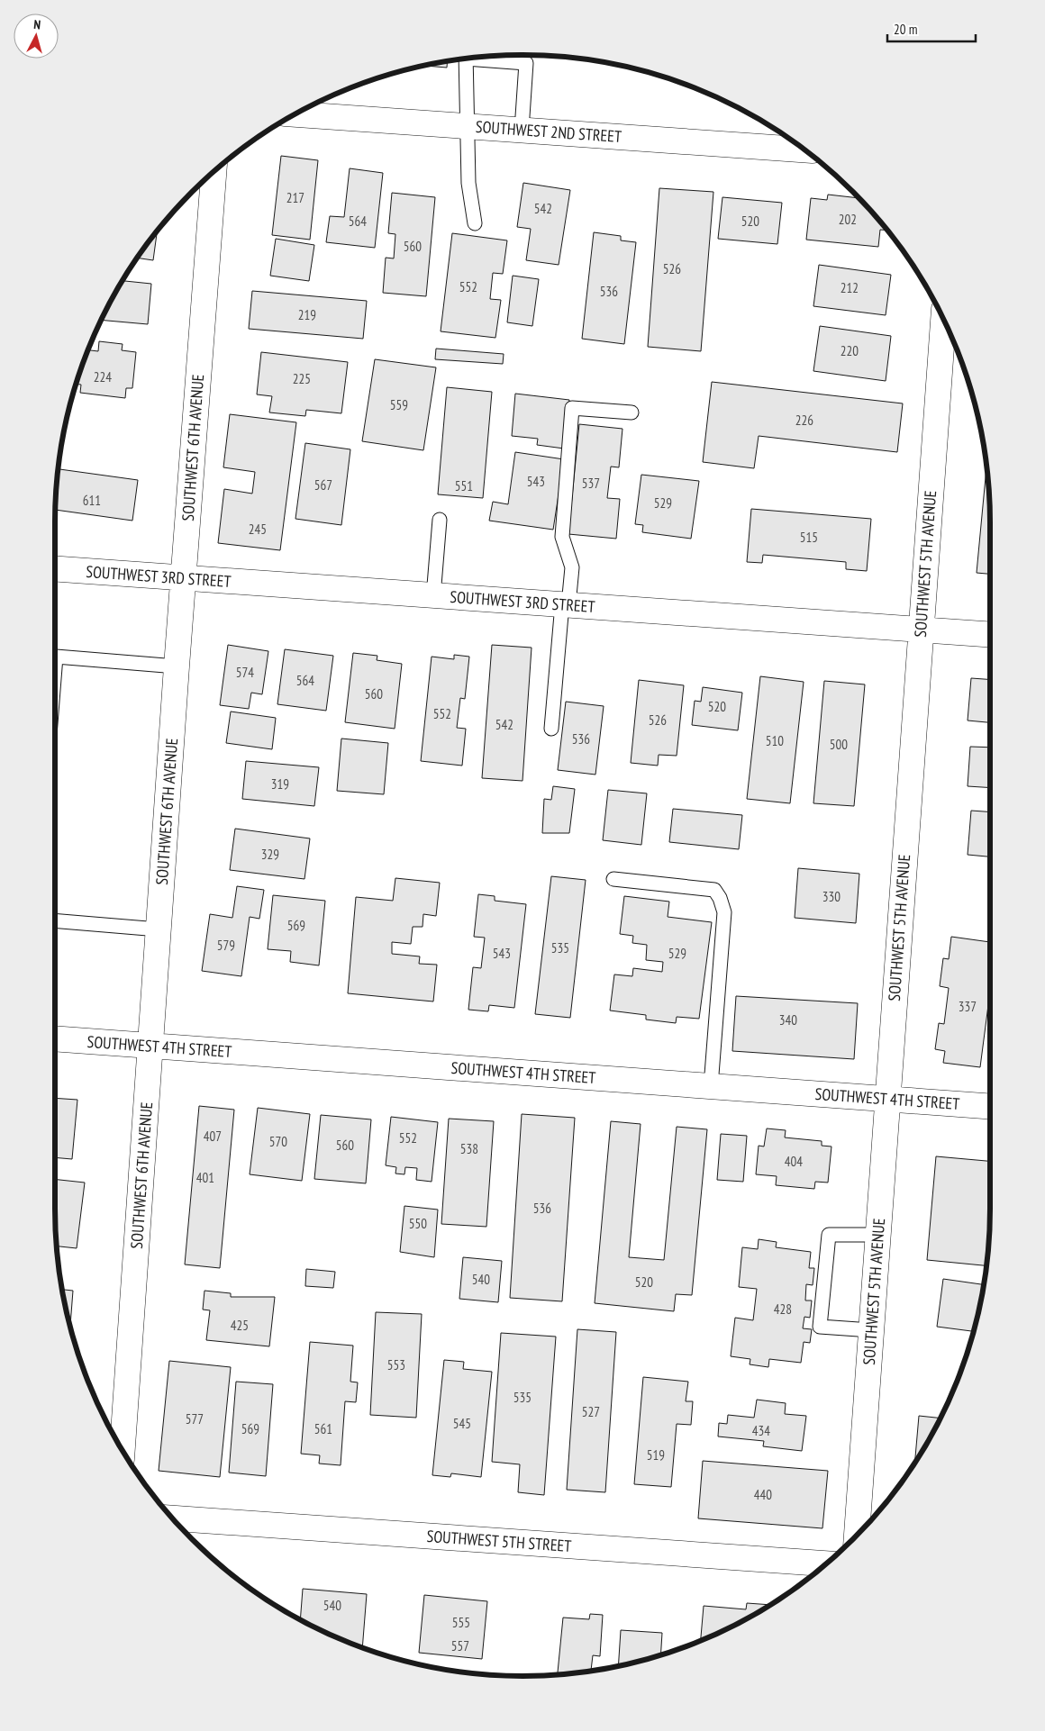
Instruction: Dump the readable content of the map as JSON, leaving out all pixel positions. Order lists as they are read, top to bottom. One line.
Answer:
{"streets":{"street":["SOUTHWEST 2ND STREET","SOUTHWEST 6TH AVENUE","SOUTHWEST 5TH AVENUE","SOUTHWEST 3RD STREET","SOUTHWEST 4TH STREET","SOUTHWEST 5TH STREET"]},"crossings":[["SOUTHWEST 6TH AVENUE","SOUTHWEST 3RD STREET"],["SOUTHWEST 6TH AVENUE","SOUTHWEST 4TH STREET"],["SOUTHWEST 5TH AVENUE","SOUTHWEST 3RD STREET"],["SOUTHWEST 5TH AVENUE","SOUTHWEST 4TH STREET"]],"house_numbers":["217","542","202","564","520","560","526","552","212","536","219","220","224","225","559","226","543","537","567","551","611","529","245","515","574","564","560","520","552","526","542","536","510","500","319","329","330","569","579","535","543","529","337","340","407","552","570","560","538","404","401","536","550","540","520","428","425","553","535","527","577","545","569","561","434","519","440","540","555","557"],"scale_bar":"20 m","north":"top"}
